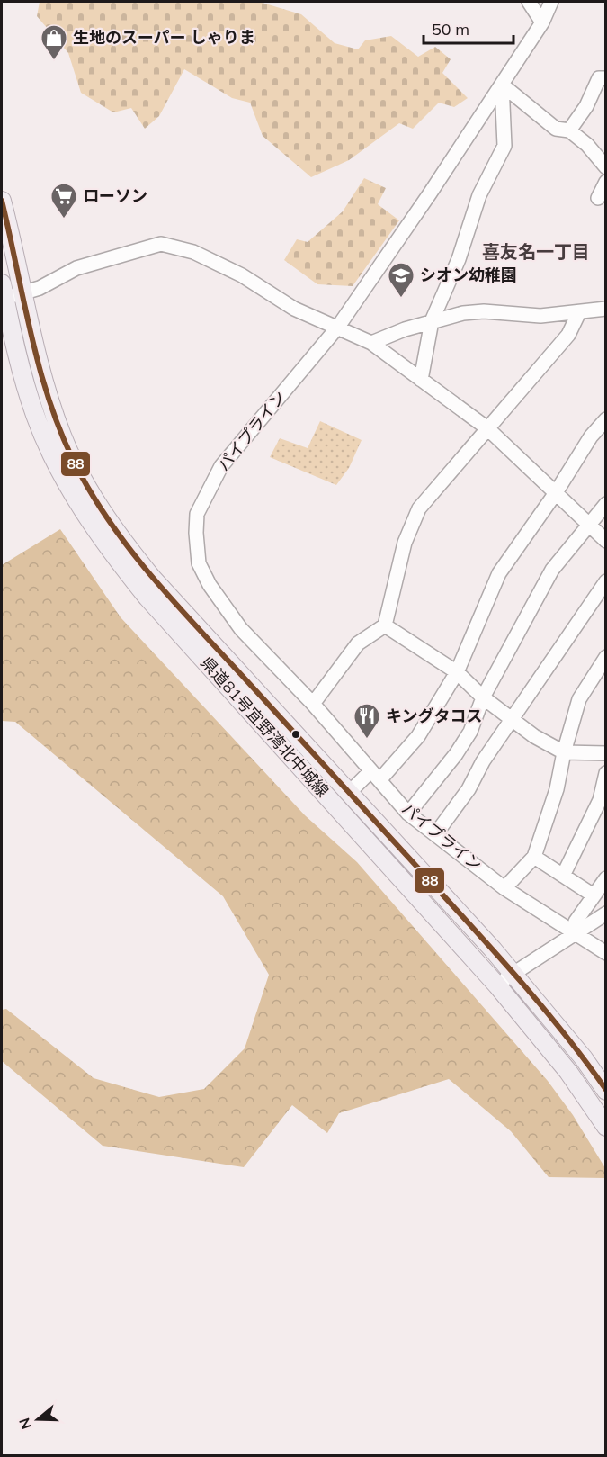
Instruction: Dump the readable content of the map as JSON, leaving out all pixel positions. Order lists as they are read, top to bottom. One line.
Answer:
{"streets":{"main road":["県道81号宜野湾北中城線"],"street":["パイプライン"]},"districts":["喜友名一丁目"],"places":{"shop":["生地のスーパー しゃりま"],"supermarket":["ローソン"],"school or university":["シオン幼稚園"],"restaurant":["キングタコス"]},"lines":["transit line 88"],"scale_bar":"50 m","north":"left"}
